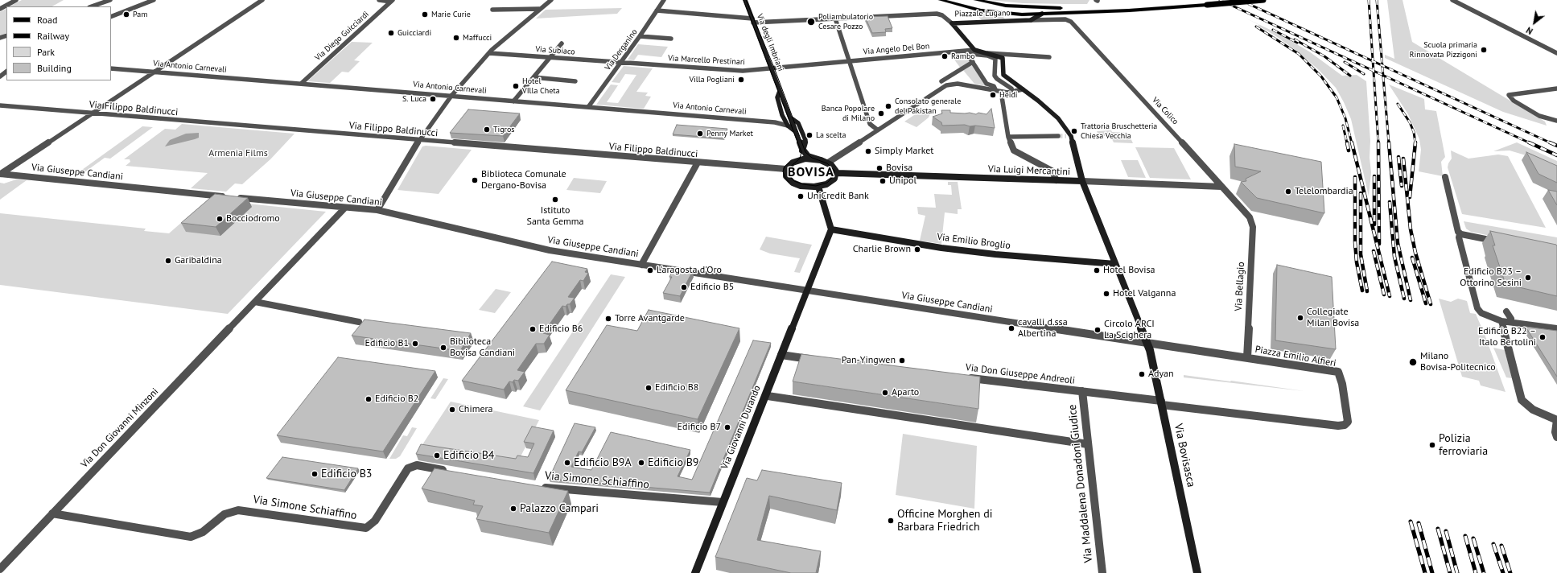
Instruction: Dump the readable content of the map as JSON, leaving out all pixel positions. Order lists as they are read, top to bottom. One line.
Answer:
{"streets":{"main road":["Piazzale Lugano"],"street":["Via Diego Guicciardi","Via degli Imbriani","Via Angelo Del Bon","Via Derganino","Via Subiaco","Via Marcello Prestinari","Via Antonio Carnevali","Via Filippo Baldinucci","Via Colico","Via Luigi Mercantini","Via Giuseppe Candiani","Via Emilio Broglio","Via Bellagio","Piazza Emilio Alfieri","Via Don Giuseppe Andreoli","Via Giovanni Durando","Via Don Giovanni Minzoni","Via Bovisasca","Via Simone Schiaffino","Via Maddalena Donadoni Giudice"]},"crossings":[["Piazzale Lugano","Via Colico"],["Via Diego Guicciardi","Via Antonio Carnevali"],["Via degli Imbriani","Via Marcello Prestinari"],["Via degli Imbriani","Via Antonio Carnevali"],["Via Angelo Del Bon","Via Marcello Prestinari"],["Via Derganino","Via Subiaco"],["Via Derganino","Via Marcello Prestinari"],["Via Derganino","Via Antonio Carnevali"],["Via Subiaco","Via Marcello Prestinari"],["Via Colico","Via Luigi Mercantini"],["Via Colico","Via Bellagio"],["Via Luigi Mercantini","Via Bovisasca"],["Via Giuseppe Candiani","Piazza Emilio Alfieri"],["Via Giuseppe Candiani","Via Giovanni Durando"],["Via Giuseppe Candiani","Via Don Giovanni Minzoni"],["Via Giuseppe Candiani","Via Bovisasca"],["Via Emilio Broglio","Via Giovanni Durando"],["Via Emilio Broglio","Via Bovisasca"],["Via Bellagio","Piazza Emilio Alfieri"],["Piazza Emilio Alfieri","Via Don Giuseppe Andreoli"],["Piazza Emilio Alfieri","Via Bovisasca"],["Via Don Giuseppe Andreoli","Via Bovisasca"],["Via Don Giuseppe Andreoli","Via Maddalena Donadoni Giudice"],["Via Giovanni Durando","Via Simone Schiaffino"],["Via Don Giovanni Minzoni","Via Simone Schiaffino"]],"districts":["BOVISA"],"parks":["Armenia Films"],"places":["Pam","Marie Curie","Poliambulatorio Cesare Pozzo","Guicciardi","Maffucci","Scuola primaria Rinnovata Pizzigoni","Rambo","Villa Pogliani","Hotel VIlla Cheta","Heidi","S. Luca","Consolato generale del Pakistan","Banca Popolare di Milano","Tigros","Trattoria Bruschetteria Chiesa Vecchia","Penny Market","La scelta","Simply Market","Bovisa","Biblioteca Comunale Dergano-Bovisa","Unipol","Telelombardia","UniCredit Bank","Istituto Santa Gemma","Bocciodromo","Charlie Brown","Garibaldina","L'aragosta d'Oro","Hotel Bovisa","Edificio B23 – Ottorino Sesini","Edificio B5","Hotel Valganna","Collegiate Milan Bovisa","Torre Avantgarde","cavalli d.ssa Albertina","Edificio B6","Circolo ARCI La Scighera","Edificio B22 – Italo Bertolini","Edificio B1","Biblioteca Bovisa Candiani","Pan-Yingwen","Milano Bovisa-Politecnico","Adyan","Edificio B8","Aparto","Edificio B2","Chimera","Edificio B7","Polizia ferroviaria","Edificio B4","Edificio B9A","Edificio B9","Edificio B3","Palazzo Campari","Officine Morghen di Barbara Friedrich"],"legend":["Road","Railway","Park","Building"],"north":"bottom left"}
